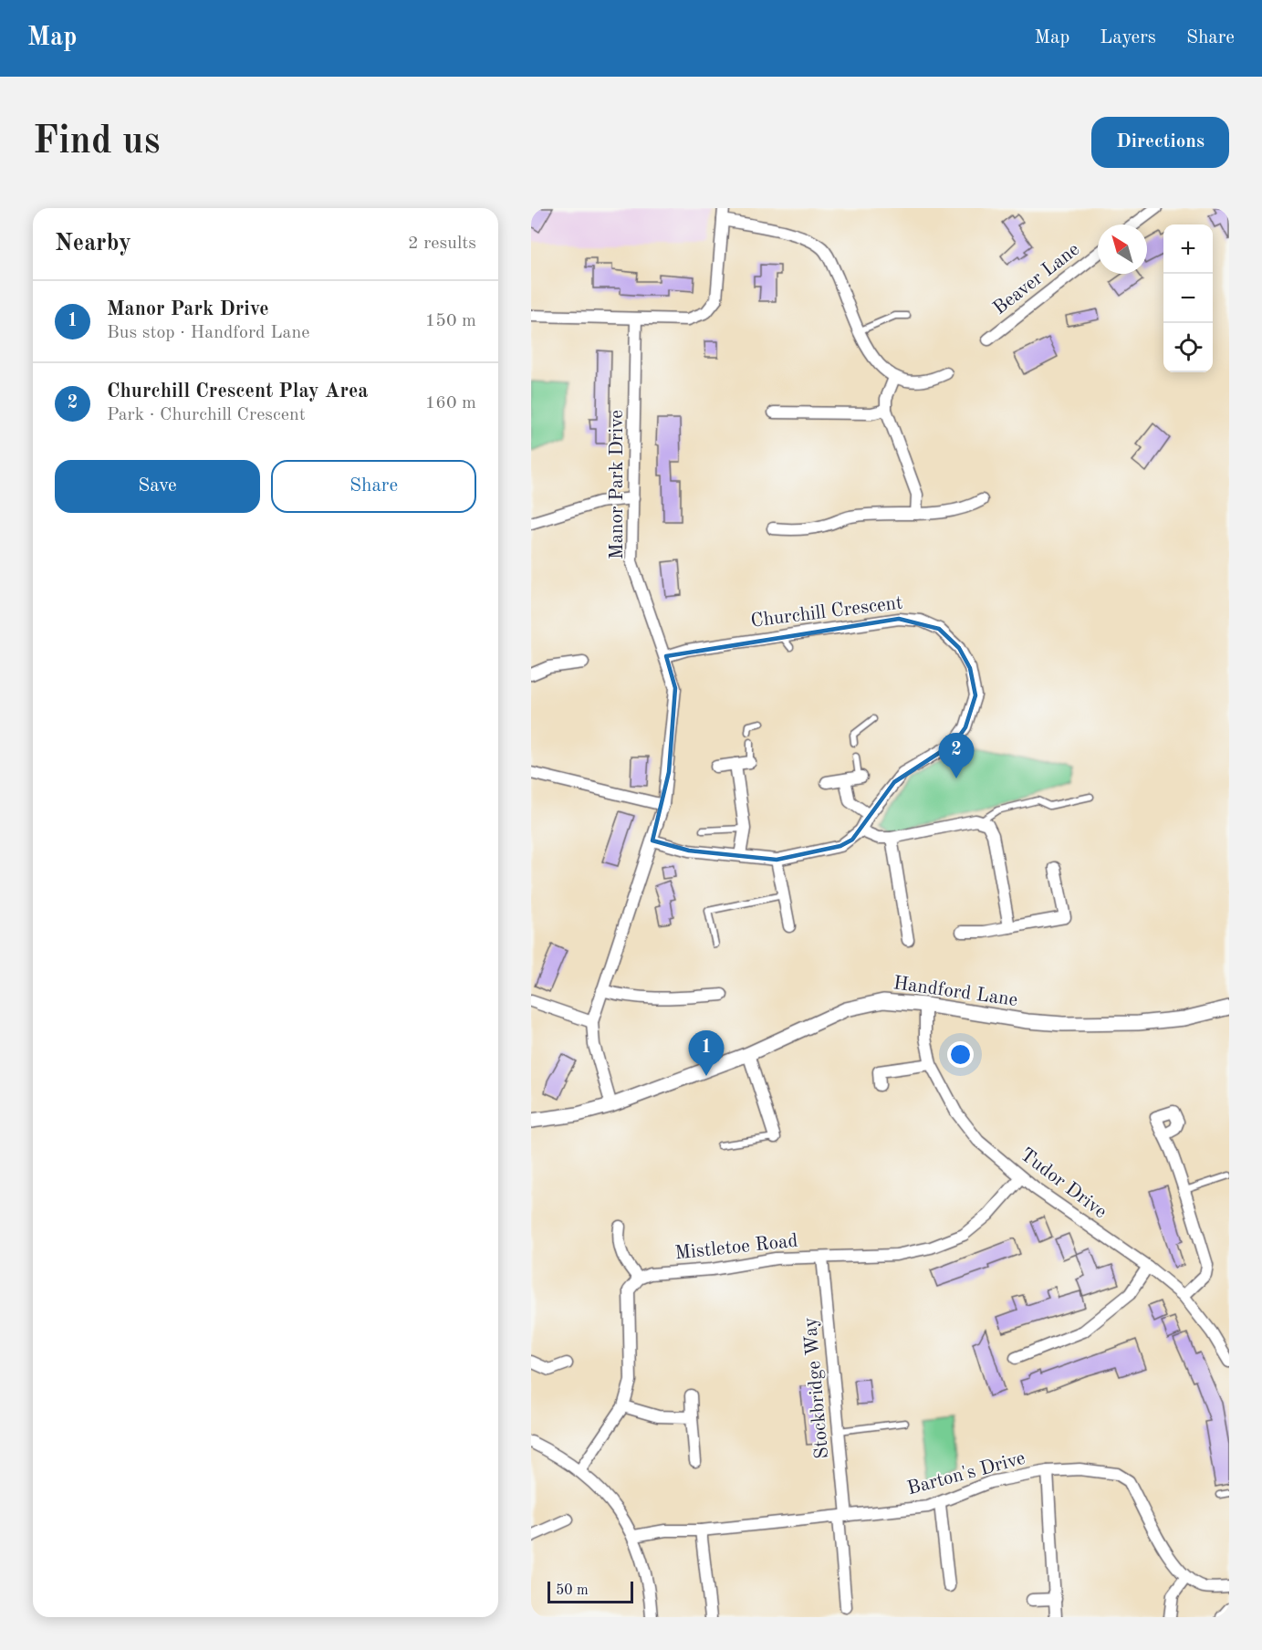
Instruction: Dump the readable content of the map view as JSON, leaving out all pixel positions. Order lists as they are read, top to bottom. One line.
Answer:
{"streets":{"street":["Beaver Lane","Manor Park Drive","Churchill Crescent","Handford Lane","Tudor Drive","Mistletoe Road","Stockbridge Way","Barton's Drive"]},"crossings":[["Manor Park Drive","Churchill Crescent"],["Manor Park Drive","Handford Lane"],["Handford Lane","Tudor Drive"],["Tudor Drive","Mistletoe Road"],["Mistletoe Road","Stockbridge Way"],["Stockbridge Way","Barton's Drive"]],"scale_bar":"50 m","north":"top left","page":{"header":"Map","nav":["Map","Layers","Share"],"buttons":["Directions",["Save","Share"]],"title":"Find us","heading":["Nearby","2 results"],"map_buttons":["+","−"],"list":[{"mark":"1","name":"Manor Park Drive","note":"Bus stop · Handford Lane","value":"150 m"},{"mark":"2","name":"Churchill Crescent Play Area","note":"Park · Churchill Crescent","value":"160 m"}],"pins":["2","1"],"scale":"50 m"}}
